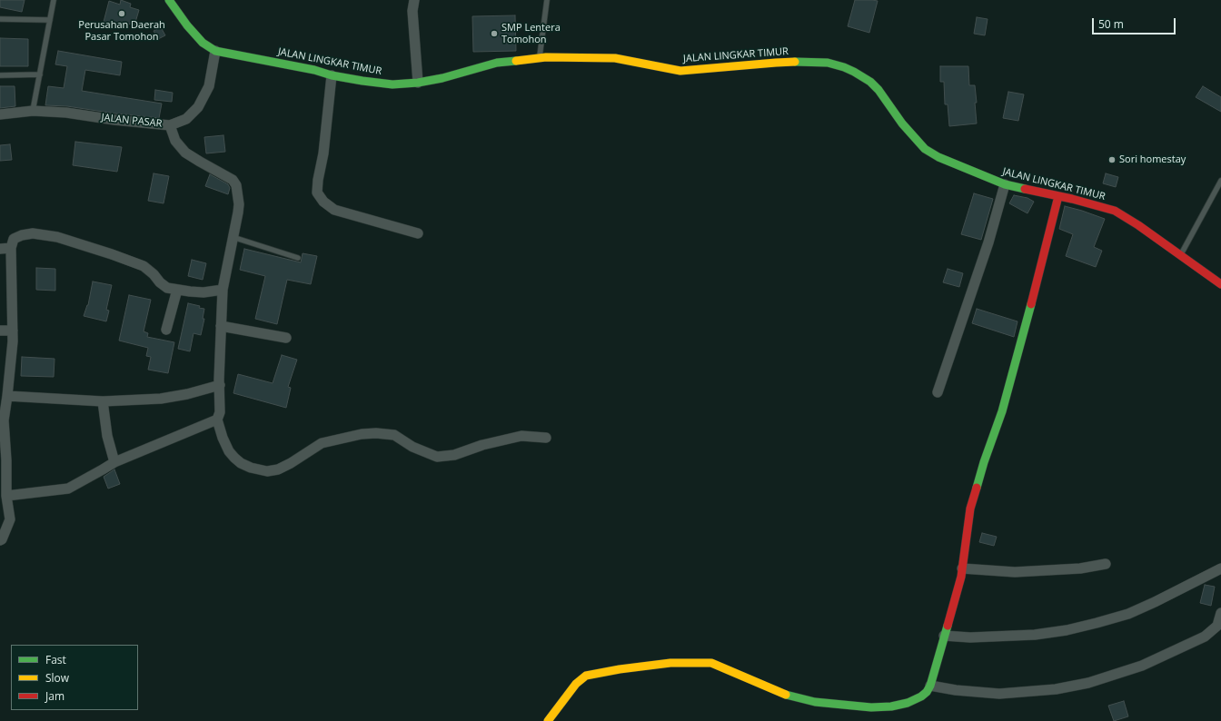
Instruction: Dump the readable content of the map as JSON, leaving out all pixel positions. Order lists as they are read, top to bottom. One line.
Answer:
{"streets":{"main road":["JALAN LINGKAR TIMUR"],"street":["JALAN PASAR"]},"crossings":[["JALAN LINGKAR TIMUR","JALAN PASAR"]],"places":["Perusahan Daerah Pasar Tomohon","SMP Lentera Tomohon","Sori homestay"],"legend":["Fast","Slow","Jam"],"scale_bar":"50 m"}
